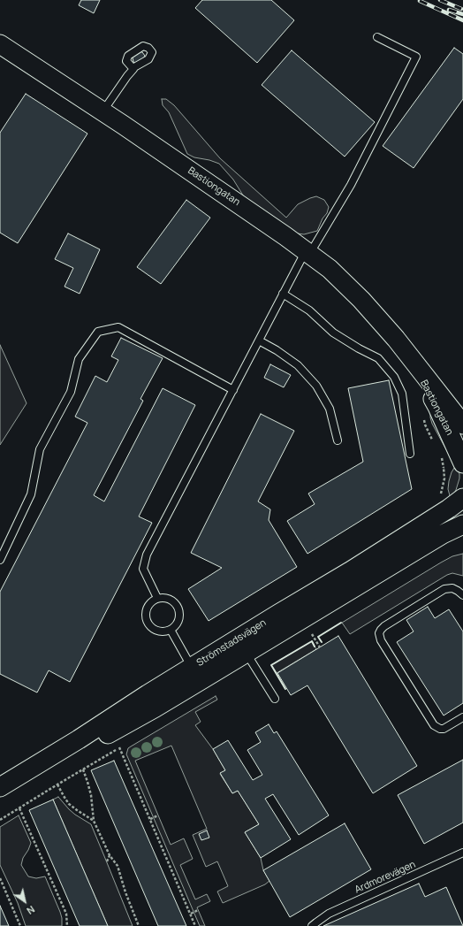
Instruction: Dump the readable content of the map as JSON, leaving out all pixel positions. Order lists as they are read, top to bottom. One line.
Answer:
{"streets":{"main road":["Bastiongatan","Strömstadsvägen"],"lane":["Ardmorevägen"]},"north":"bottom right"}
